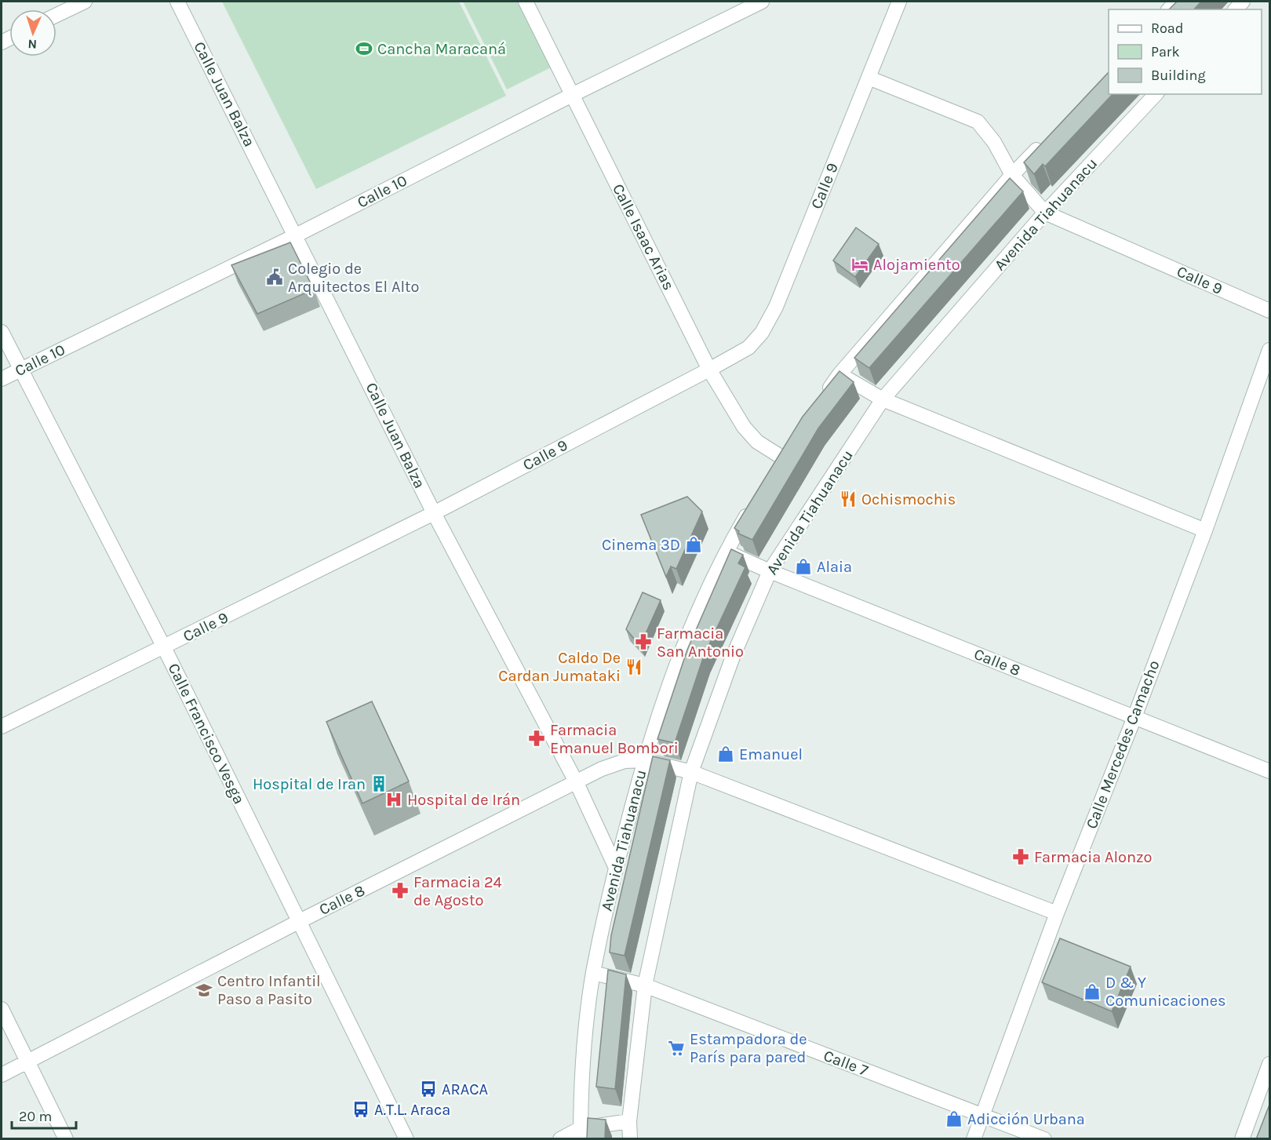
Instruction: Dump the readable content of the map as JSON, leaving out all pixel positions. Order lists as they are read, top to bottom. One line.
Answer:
{"streets":{"street":["Calle Juan Balza","Calle 9","Calle 10","Avenida Tiahuanacu","Calle Isaac Arias","Calle 8","Calle Francisco Vesga","Calle Mercedes Camacho","Calle 7"]},"crossings":[["Calle Juan Balza","Calle 9"],["Calle Juan Balza","Calle 10"],["Calle Juan Balza","Avenida Tiahuanacu"],["Calle Juan Balza","Calle 8"],["Calle 9","Avenida Tiahuanacu"],["Calle 9","Calle Isaac Arias"],["Calle 9","Calle Francisco Vesga"],["Calle 10","Calle Isaac Arias"],["Calle 10","Calle Francisco Vesga"],["Avenida Tiahuanacu","Calle 8"],["Avenida Tiahuanacu","Calle 7"],["Calle 8","Calle Francisco Vesga"],["Calle 8","Calle Mercedes Camacho"],["Calle Mercedes Camacho","Calle 7"]],"places":{"sports":["Cancha Maracaná"],"hotel":["Alojamiento"],"public building":["Colegio de Arquitectos El Alto"],"restaurant":["Ochismochis","Caldo De Cardan Jumataki"],"shop":["Cinema 3D","Alaia","Emanuel","D & Y Comunicaciones","Adicción Urbana"],"pharmacy":["Farmacia San Antonio","Farmacia Emanuel Bombori","Farmacia Alonzo","Farmacia 24 de Agosto"],"building":["Hospital de Iran"],"hospital":["Hospital de Irán"],"school or university":["Centro Infantil Paso a Pasito"],"supermarket":["Estampadora de París para pared"],"bus stop":["ARACA","A.T.L. Araca"]},"legend":["Road","Park","Building"],"scale_bar":"20 m","north":"bottom"}
